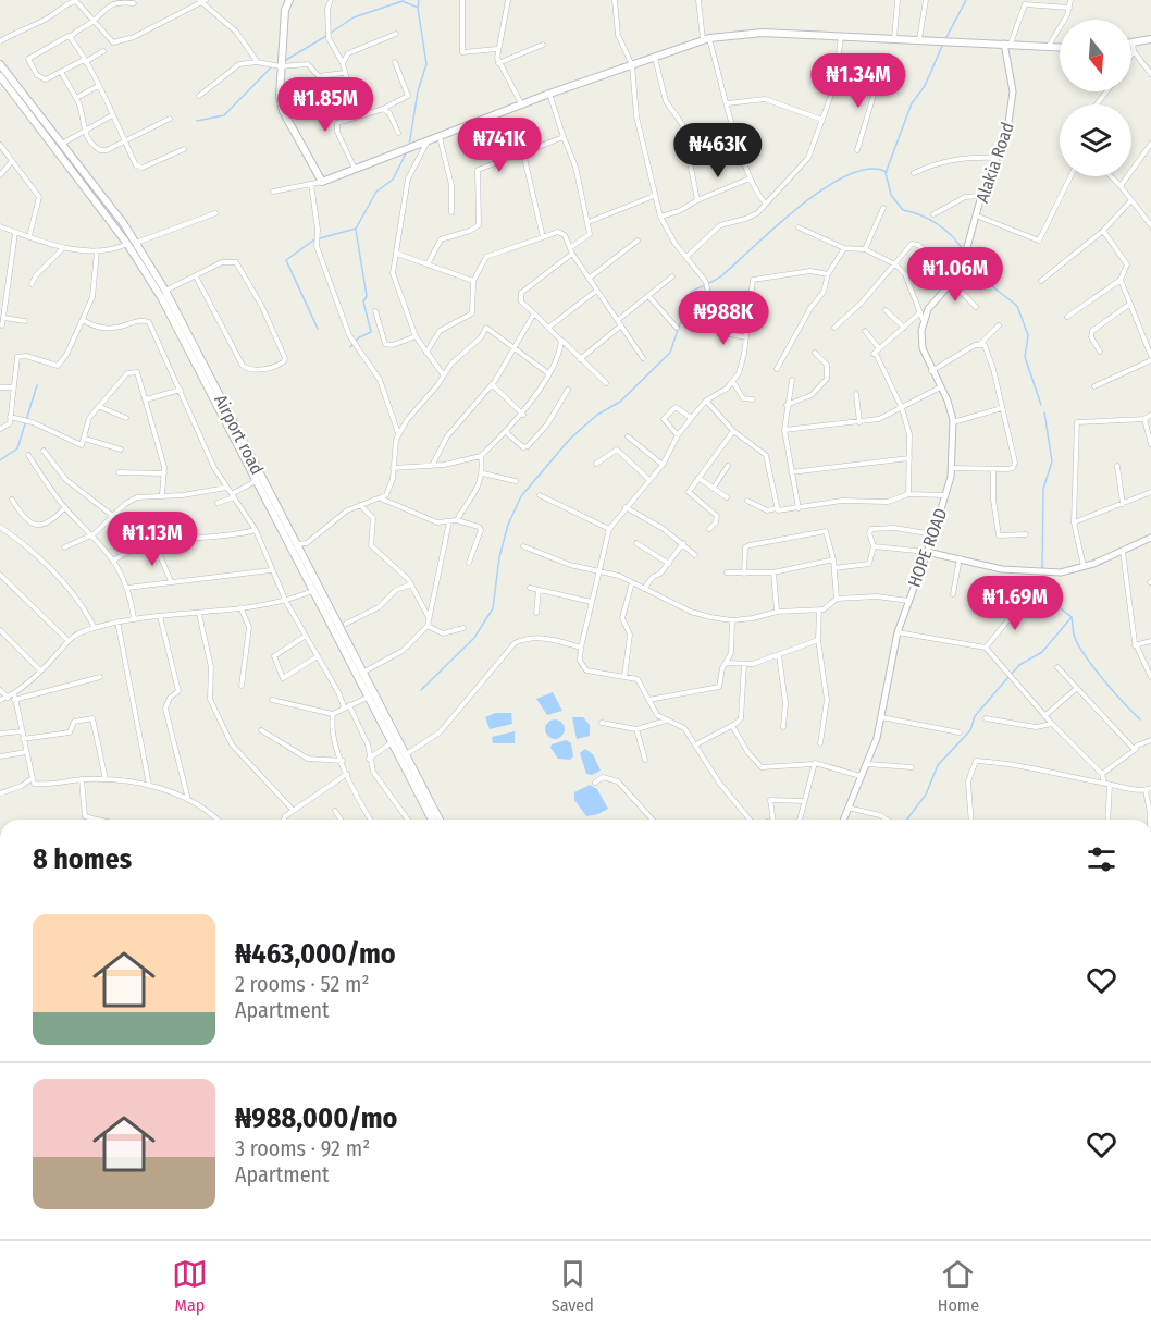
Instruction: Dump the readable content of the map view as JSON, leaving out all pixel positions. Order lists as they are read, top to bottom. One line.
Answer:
{"streets":{"main road":["Airport road"],"street":["Alakia Road","HOPE ROAD"]},"north":"bottom","page":{"price":["₦1.34M","₦1.85M","₦741K","₦463K","₦1.06M","₦988K","₦1.13M","₦1.69M"],"heading":"8 homes","list":[{"name":"₦463,000/mo","note":"2 rooms · 52 m² · Apartment"},{"name":"₦988,000/mo","note":"3 rooms · 92 m² · Apartment"}],"tabs":["Map","Saved","Home"]}}
